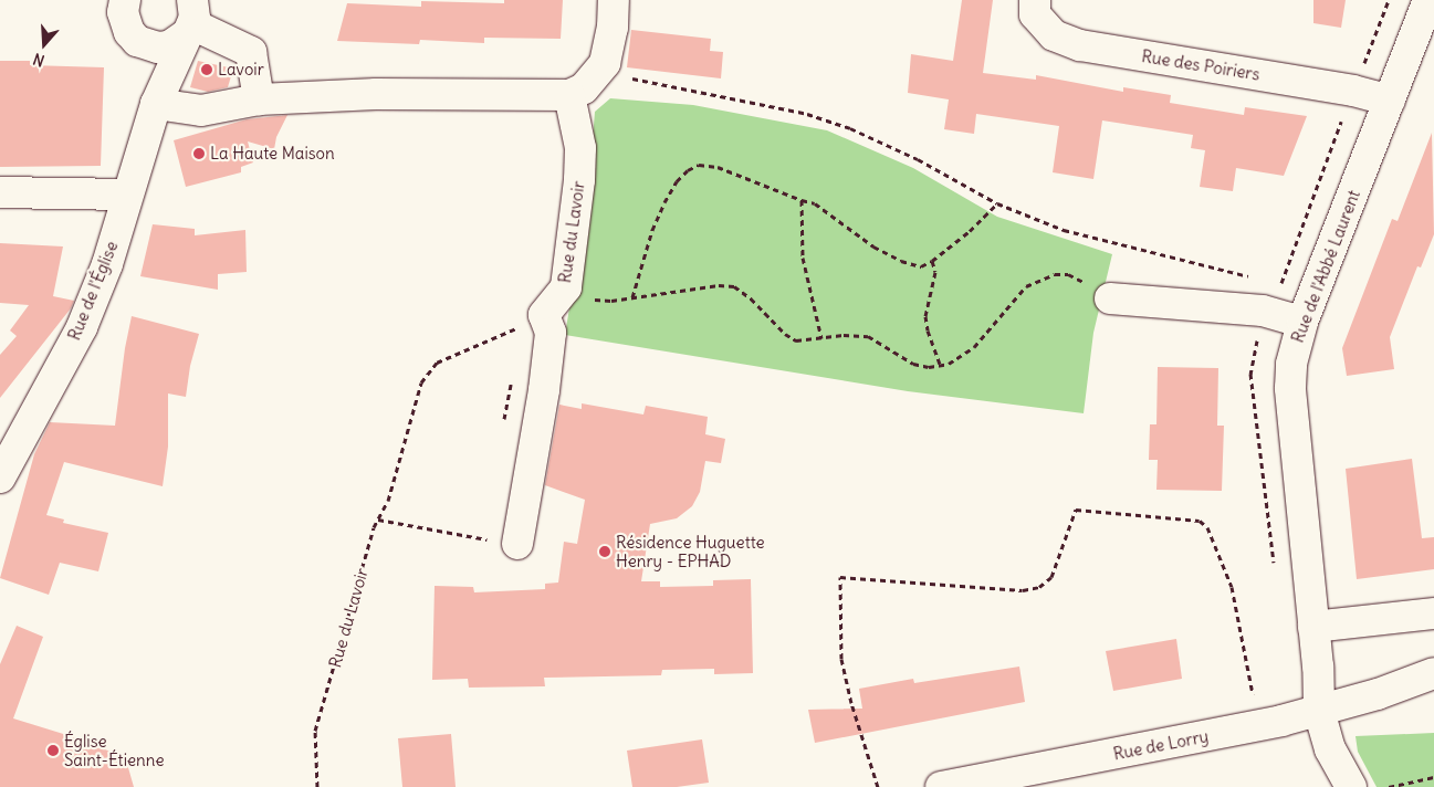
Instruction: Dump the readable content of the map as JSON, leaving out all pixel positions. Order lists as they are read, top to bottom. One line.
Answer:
{"streets":{"street":["Rue des Poiriers","Rue du Lavoir","Rue de l'Abbé Laurent","Rue de l'Église","Rue de Lorry"]},"crossings":[["Rue des Poiriers","Rue de l'Abbé Laurent"],["Rue de l'Abbé Laurent","Rue de Lorry"]],"places":["Lavoir","La Haute Maison","Résidence Huguette Henry - EPHAD","Église Saint-Étienne"],"north":"bottom"}
